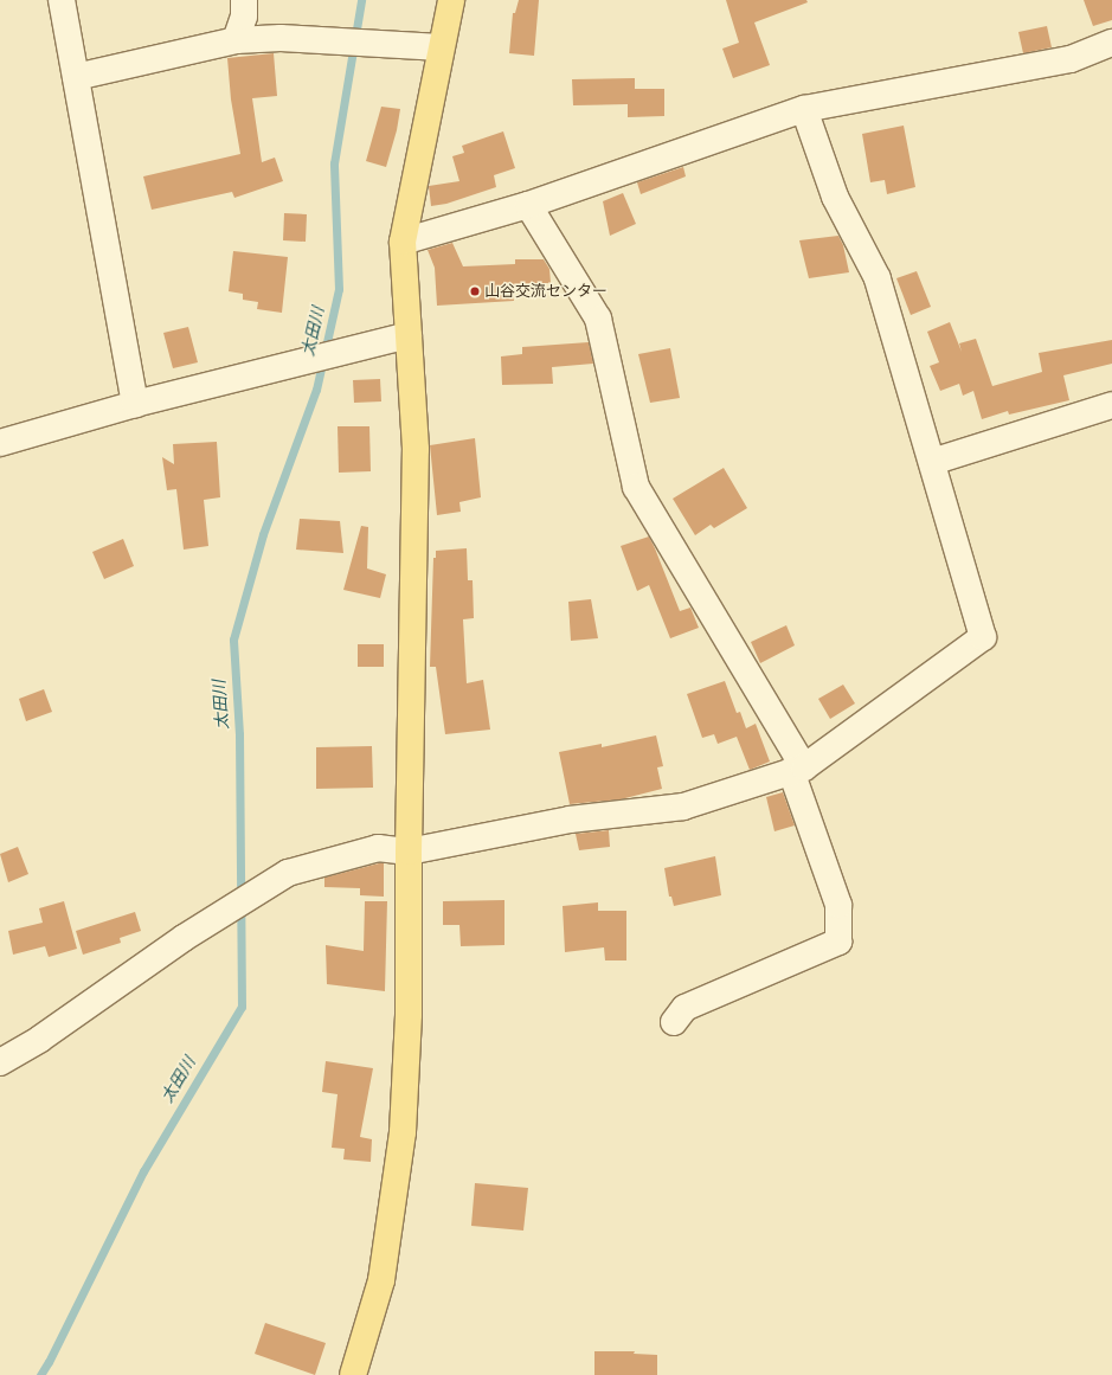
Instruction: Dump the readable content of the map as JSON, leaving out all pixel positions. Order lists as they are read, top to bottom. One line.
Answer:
{"water":["太田川"],"places":["山谷交流センター"]}
